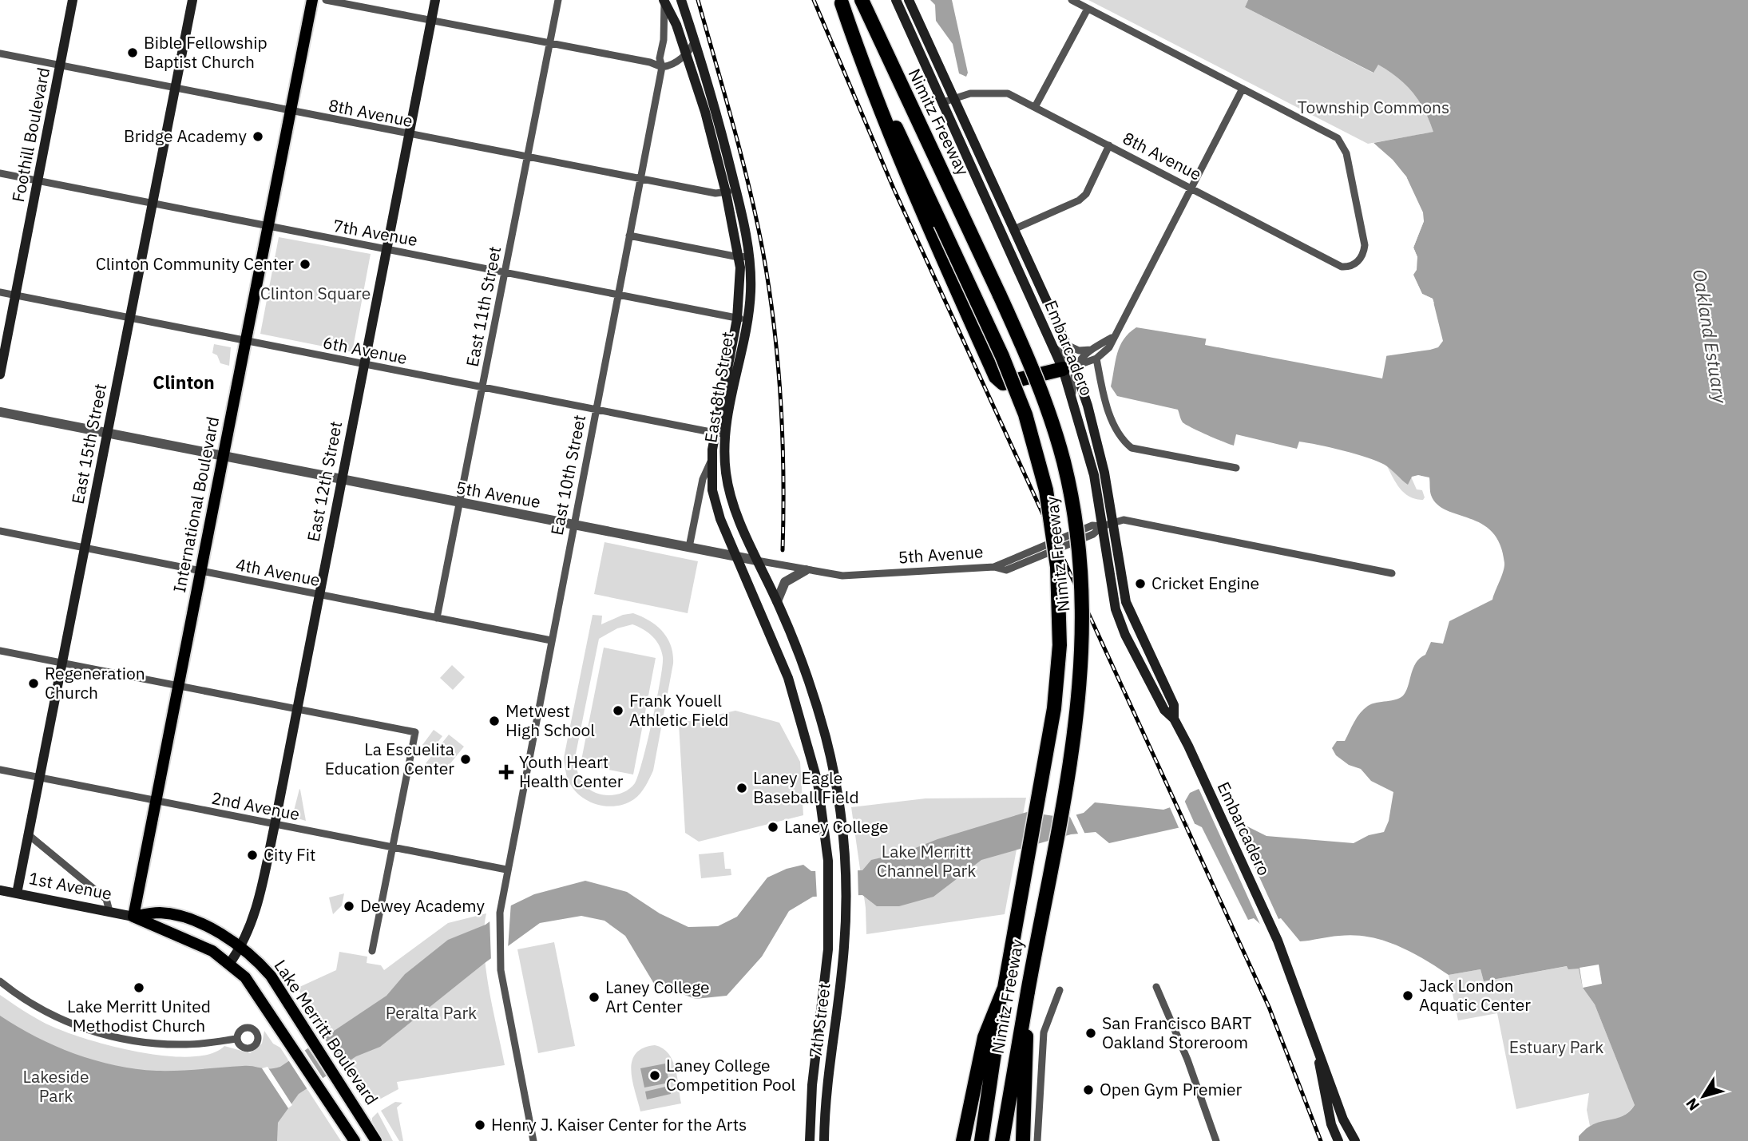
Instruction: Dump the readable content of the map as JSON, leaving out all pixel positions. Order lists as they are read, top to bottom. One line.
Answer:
{"streets":{"highway":["Nimitz Freeway"],"main road":["Foothill Boulevard","Embarcadero","East 8th Street","East 15th Street","East 12th Street","International Boulevard","1st Avenue","7th Street","Lake Merritt Boulevard"],"street":["8th Avenue","7th Avenue","East 11th Street","6th Avenue","East 10th Street","5th Avenue","4th Avenue","2nd Avenue"]},"crossings":[["8th Avenue","Foothill Boulevard"],["8th Avenue","East 11th Street"],["8th Avenue","Embarcadero"],["8th Avenue","East 8th Street"],["8th Avenue","East 15th Street"],["8th Avenue","East 10th Street"],["8th Avenue","East 12th Street"],["8th Avenue","International Boulevard"],["Foothill Boulevard","7th Avenue"],["Foothill Boulevard","6th Avenue"],["7th Avenue","East 11th Street"],["7th Avenue","East 8th Street"],["7th Avenue","East 15th Street"],["7th Avenue","East 10th Street"],["7th Avenue","East 12th Street"],["7th Avenue","International Boulevard"],["East 11th Street","6th Avenue"],["East 11th Street","5th Avenue"],["East 11th Street","4th Avenue"],["Embarcadero","5th Avenue"],["6th Avenue","East 8th Street"],["6th Avenue","East 15th Street"],["6th Avenue","East 10th Street"],["6th Avenue","East 12th Street"],["6th Avenue","International Boulevard"],["East 8th Street","East 10th Street"],["East 8th Street","5th Avenue"],["East 8th Street","7th Street"],["East 15th Street","5th Avenue"],["East 15th Street","4th Avenue"],["East 15th Street","2nd Avenue"],["East 15th Street","1st Avenue"],["East 10th Street","5th Avenue"],["East 10th Street","4th Avenue"],["East 10th Street","2nd Avenue"],["East 12th Street","5th Avenue"],["East 12th Street","4th Avenue"],["East 12th Street","2nd Avenue"],["East 12th Street","1st Avenue"],["East 12th Street","Lake Merritt Boulevard"],["5th Avenue","International Boulevard"],["International Boulevard","4th Avenue"],["International Boulevard","2nd Avenue"],["International Boulevard","1st Avenue"],["1st Avenue","Lake Merritt Boulevard"]],"districts":["Clinton"],"water":["Oakland Estuary"],"parks":["Township Commons","Clinton Square","Lake Merritt Channel Park","Peralta Park","Estuary Park","Lakeside Park"],"places":{"other":["Bible Fellowship Baptist Church","Bridge Academy","Clinton Community Center","Cricket Engine","Regeneration Church","Frank Youell Athletic Field","Metwest High School","La Escuelita Education Center","Laney Eagle Baseball Field","Laney College","City Fit","Dewey Academy","Lake Merritt United Methodist Church","Jack London Aquatic Center","Laney College Art Center","San Francisco BART Oakland Storeroom","Laney College Competition Pool","Open Gym Premier","Henry J. Kaiser Center for the Arts"],"health":["Youth Heart Health Center"]},"north":"bottom left"}
